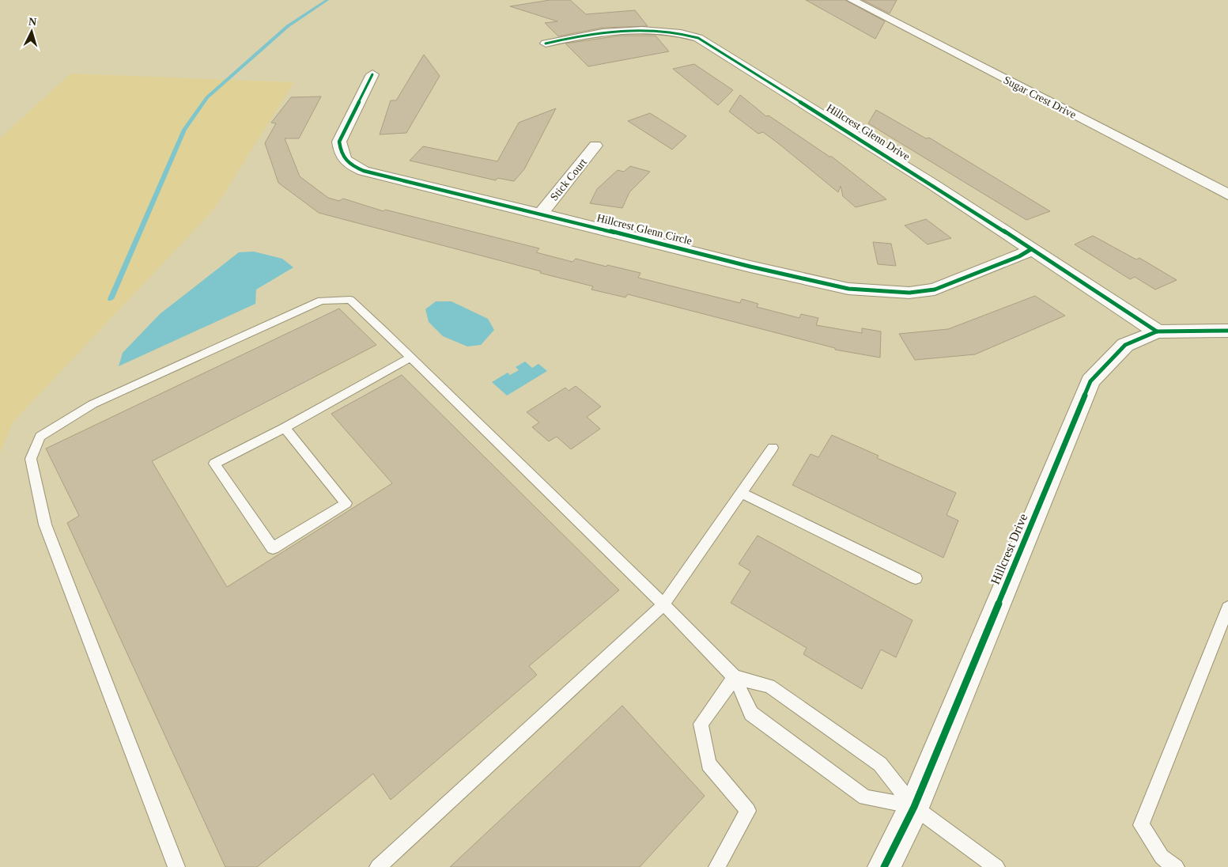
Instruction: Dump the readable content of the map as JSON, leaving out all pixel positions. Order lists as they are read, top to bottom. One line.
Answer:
{"streets":{"street":["Sugar Crest Drive","Hillcrest Glenn Drive","Stick Court","Hillcrest Glenn Circle","Hillcrest Drive"]},"crossings":[["Hillcrest Glenn Drive","Hillcrest Glenn Circle"],["Hillcrest Glenn Drive","Hillcrest Drive"],["Stick Court","Hillcrest Glenn Circle"]],"north":"top"}
